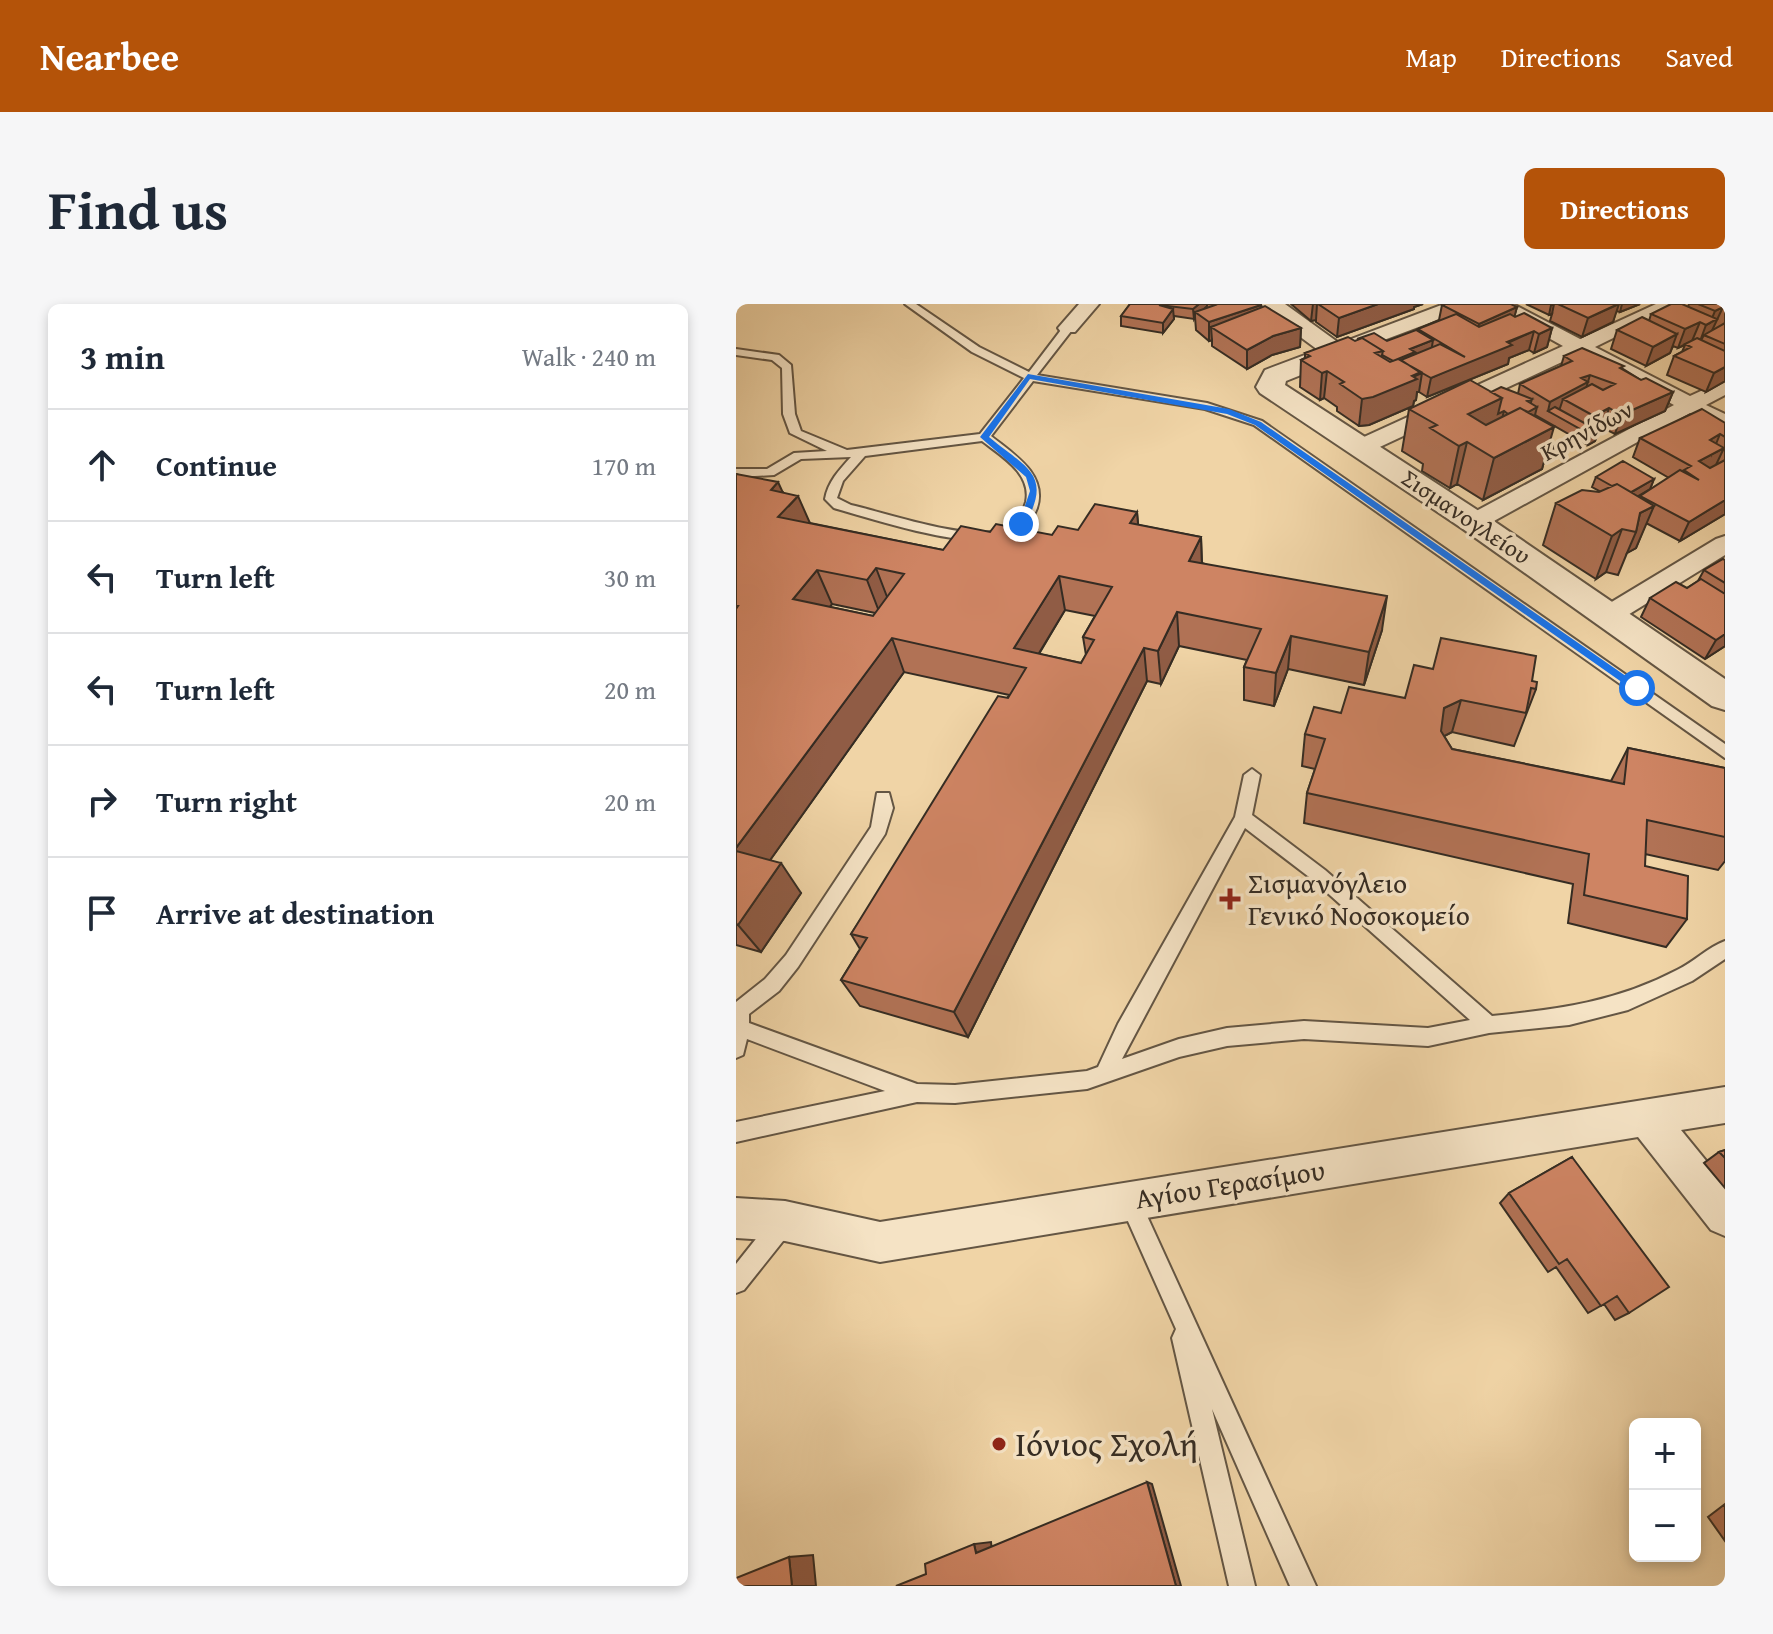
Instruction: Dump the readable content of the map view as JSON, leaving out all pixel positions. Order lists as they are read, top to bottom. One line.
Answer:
{"streets":{"street":["Κρηνίδων","Σισμανογλείου","Αγίου Γερασίμου"]},"crossings":[["Κρηνίδων","Σισμανογλείου"]],"places":{"health":["Σισμανόγλειο Γενικό Νοσοκομείο"],"other":["Ιόνιος Σχολή"]},"page":{"header":"Nearbee","nav":["Map","Directions","Saved"],"title":"Find us","buttons":"Directions","heading":["3 min","Walk · 240 m"],"list":[["Continue","170 m"],["Turn left","30 m"],["Turn left","20 m"],["Turn right","20 m"],"Arrive at destination"],"map_buttons":["+","−"]}}
